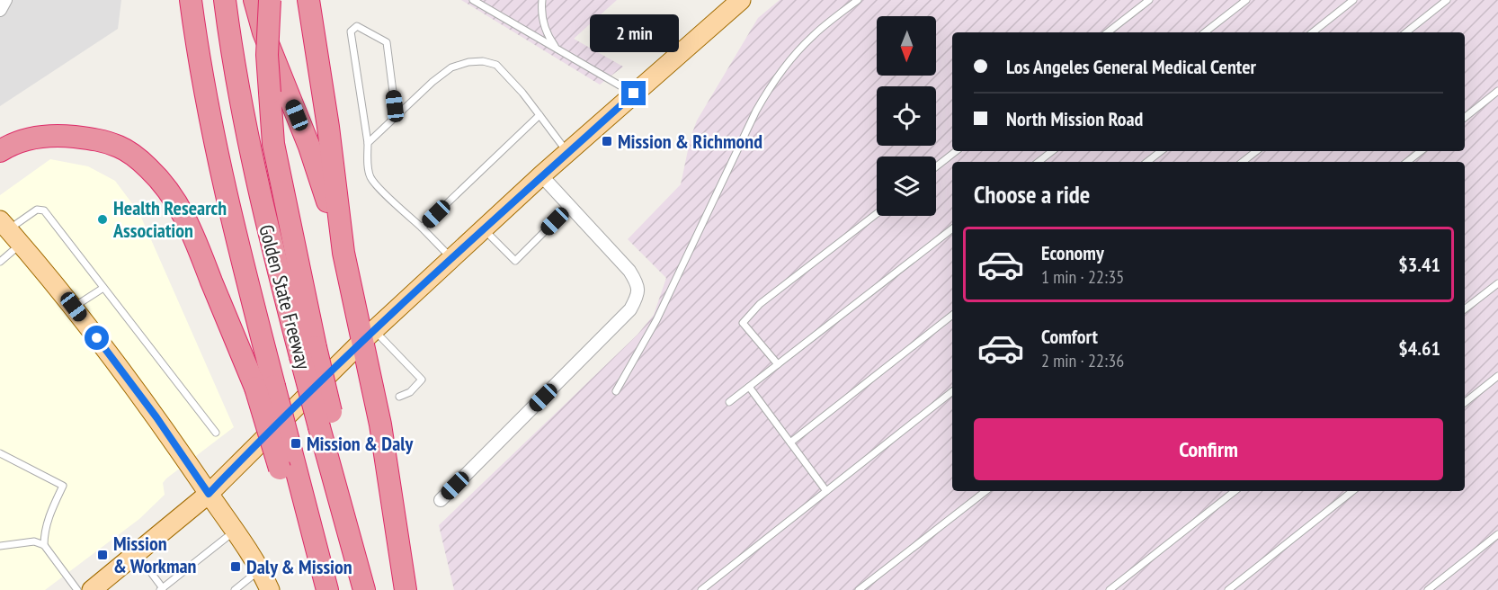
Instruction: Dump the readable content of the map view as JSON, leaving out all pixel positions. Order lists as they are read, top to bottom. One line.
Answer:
{"streets":{"highway":["Golden State Freeway"]},"places":{"transit":["Mission & Richmond","Mission & Daly","Mission & Workman","Daly & Mission"],"other":["Health Research Association"]},"north":"bottom","page":{"bubble":"2 min","banner":["Los Angeles General Medical Center","North Mission Road"],"heading":"Choose a ride","list":[{"name":"Economy","note":"1 min · 22:35","value":"$3.41"},{"name":"Comfort","note":"2 min · 22:36","value":"$4.61"}],"buttons":"Confirm"}}
